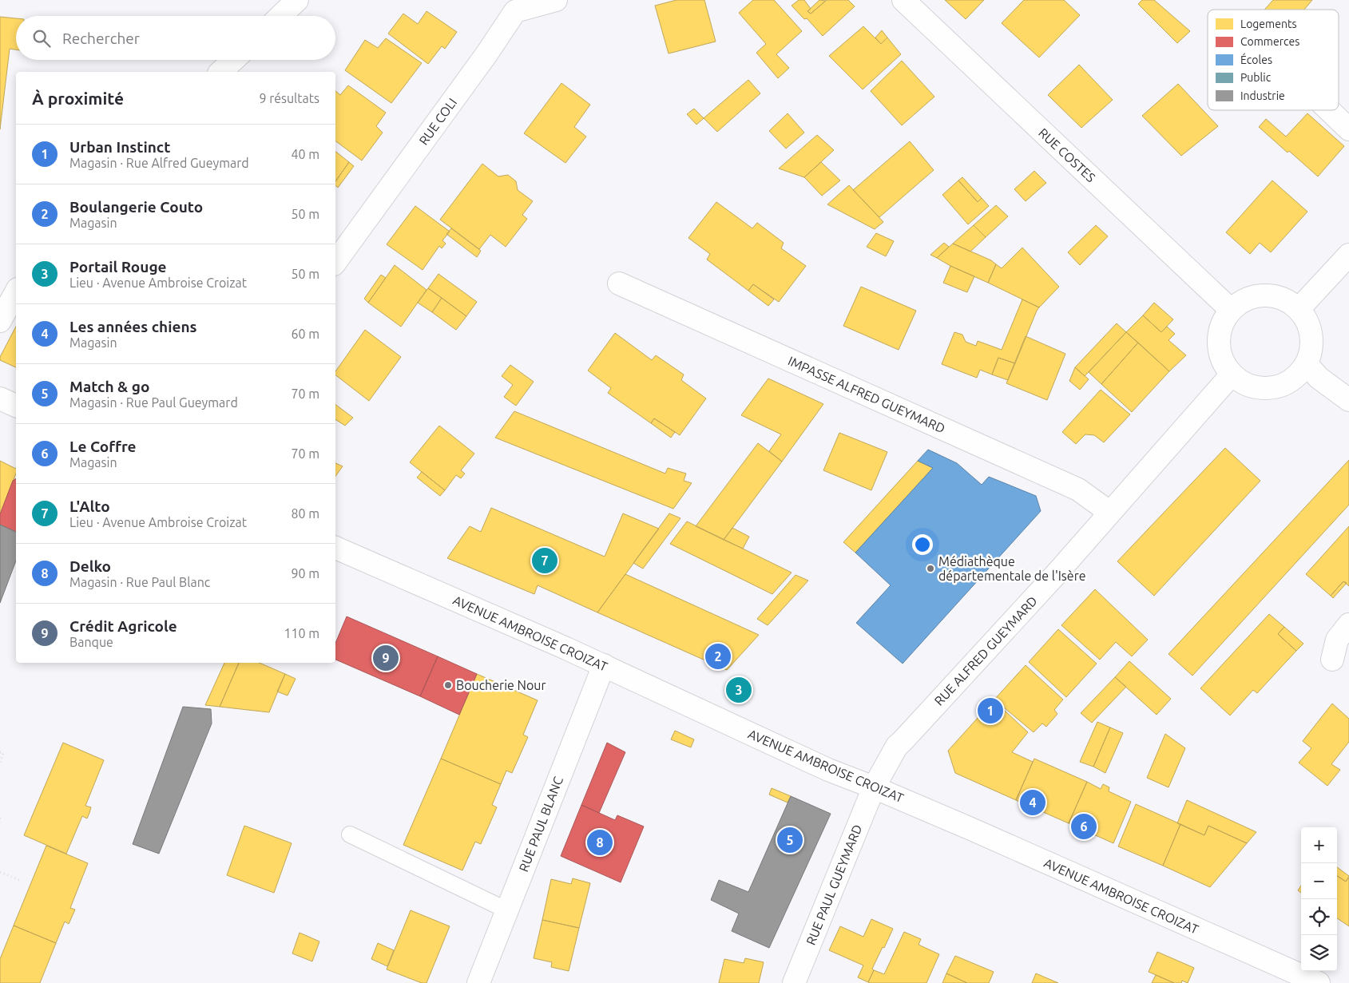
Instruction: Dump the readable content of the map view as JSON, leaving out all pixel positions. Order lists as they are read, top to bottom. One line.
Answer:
{"streets":{"street":["RUE COLI","RUE COSTES","IMPASSE ALFRED GUEYMARD","AVENUE AMBROISE CROIZAT","RUE ALFRED GUEYMARD","RUE PAUL BLANC","RUE PAUL GUEYMARD"]},"crossings":[["RUE COSTES","RUE ALFRED GUEYMARD"],["IMPASSE ALFRED GUEYMARD","RUE ALFRED GUEYMARD"],["AVENUE AMBROISE CROIZAT","RUE ALFRED GUEYMARD"],["AVENUE AMBROISE CROIZAT","RUE PAUL BLANC"],["AVENUE AMBROISE CROIZAT","RUE PAUL GUEYMARD"],["RUE ALFRED GUEYMARD","RUE PAUL GUEYMARD"]],"places":["Médiathèque départementale de l'Isère","Boucherie Nour"],"legend":["Logements","Commerces","Écoles","Public","Industrie"],"page":{"search":"Rechercher","heading":["À proximité","9 résultats"],"list":[{"mark":"1","name":"Urban Instinct","note":"Magasin · Rue Alfred Gueymard","value":"40 m"},{"mark":"2","name":"Boulangerie Couto","note":"Magasin","value":"50 m"},{"mark":"3","name":"Portail Rouge","note":"Lieu · Avenue Ambroise Croizat","value":"50 m"},{"mark":"4","name":"Les années chiens","note":"Magasin","value":"60 m"},{"mark":"5","name":"Match & go","note":"Magasin · Rue Paul Gueymard","value":"70 m"},{"mark":"6","name":"Le Coffre","note":"Magasin","value":"70 m"},{"mark":"7","name":"L'Alto","note":"Lieu · Avenue Ambroise Croizat","value":"80 m"},{"mark":"8","name":"Delko","note":"Magasin · Rue Paul Blanc","value":"90 m"},{"mark":"9","name":"Crédit Agricole","note":"Banque","value":"110 m"}],"pins":["7","2","9","3","1","4","6","5","8"],"map_buttons":["+","−"]}}
